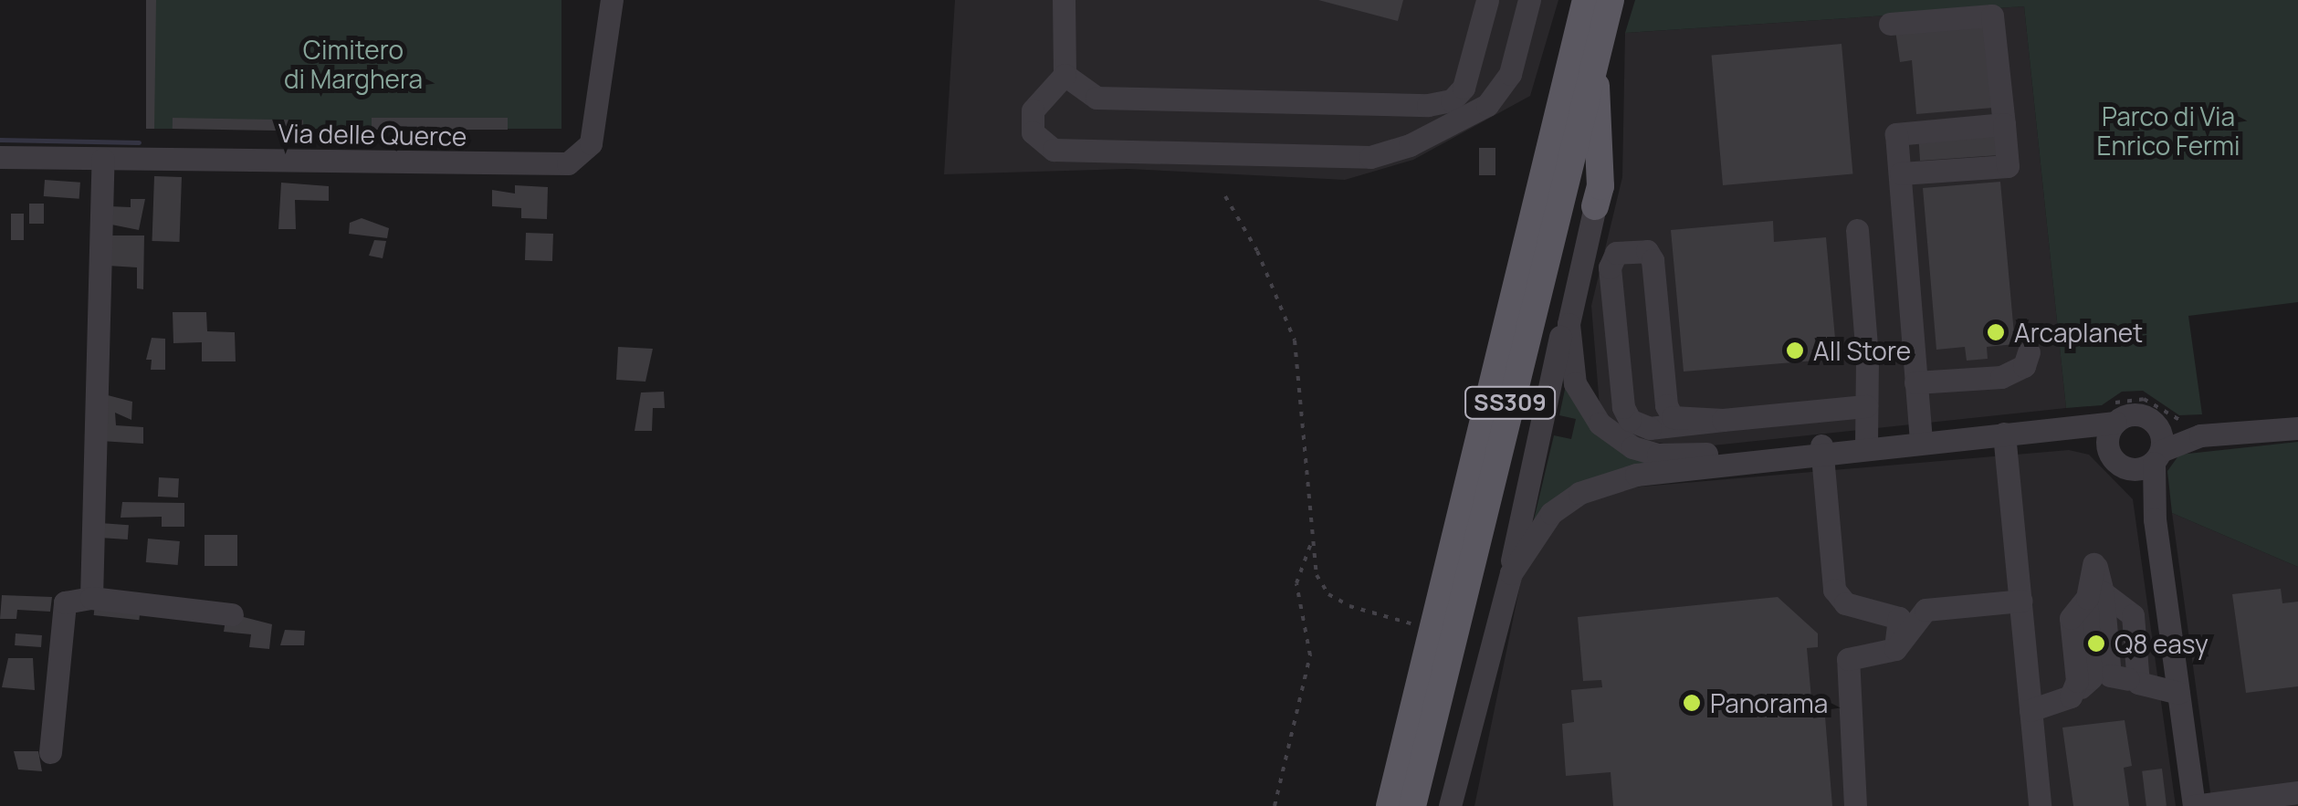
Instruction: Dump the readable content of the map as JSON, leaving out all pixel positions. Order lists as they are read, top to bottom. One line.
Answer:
{"streets":{"main road":["SS309"],"street":["Via delle Querce"]},"parks":["Cimitero di Marghera","Parco di Via Enrico Fermi"],"places":["Arcaplanet","All Store","Q8 easy","Panorama"]}
